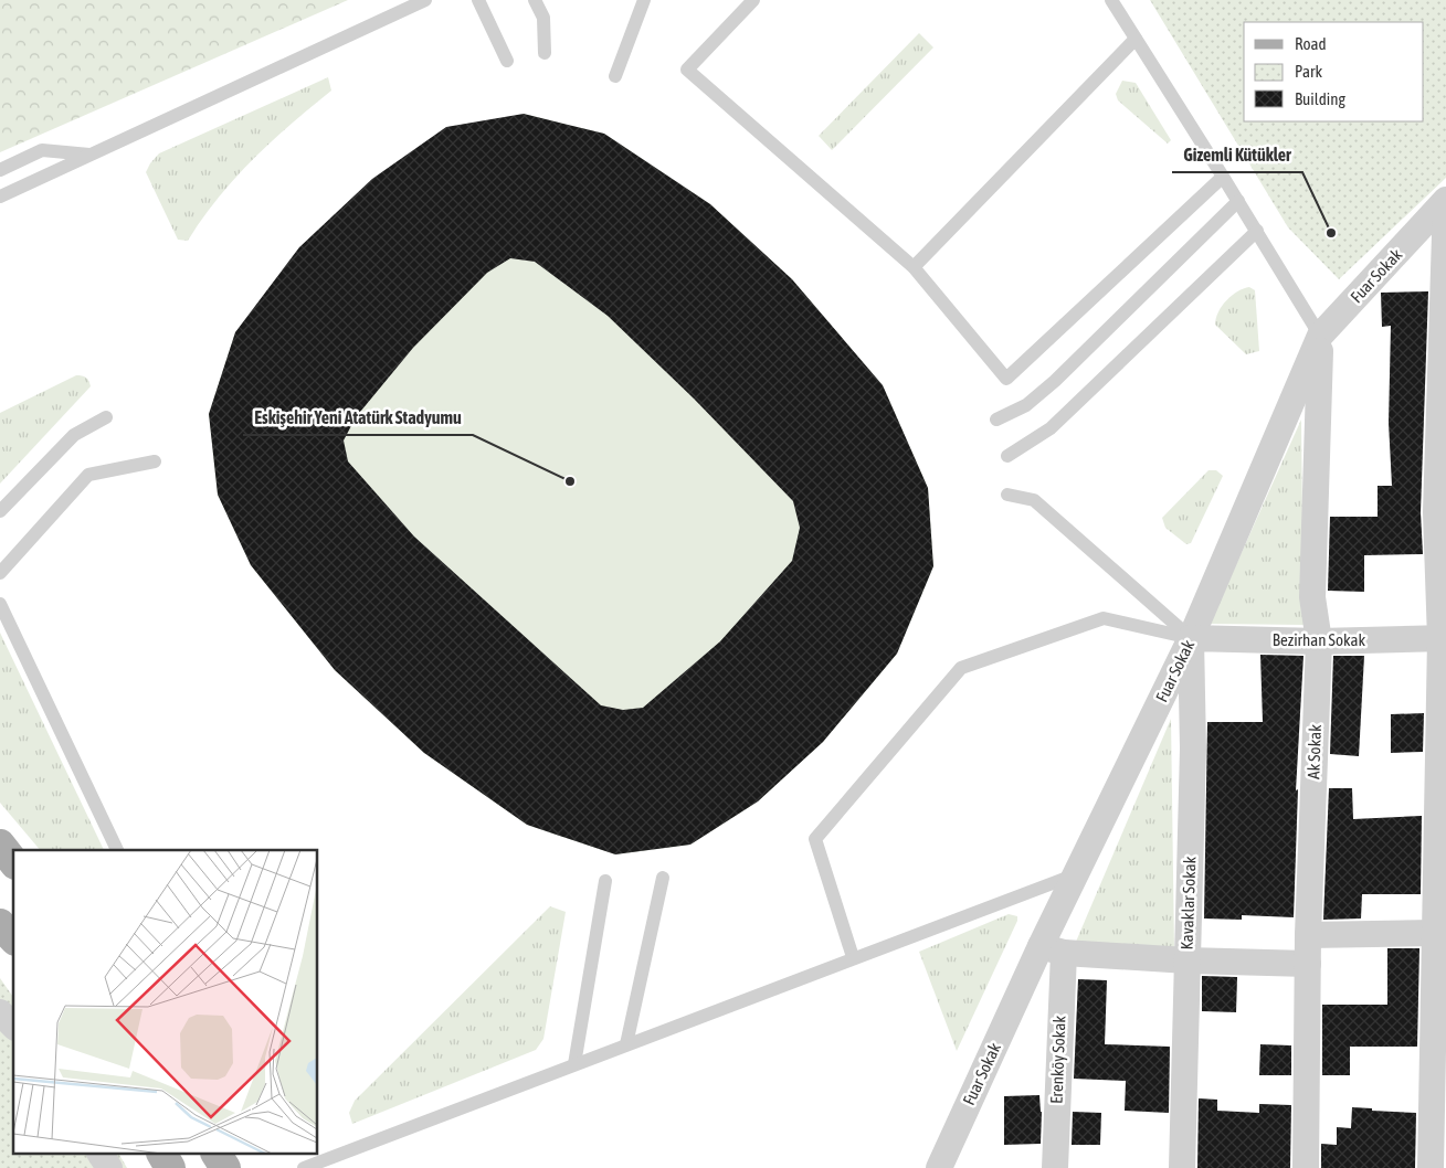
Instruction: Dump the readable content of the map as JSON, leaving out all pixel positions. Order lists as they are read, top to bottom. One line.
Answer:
{"streets":{"street":["Fuar Sokak","Bezirhan Sokak","Ak Sokak","Kavaklar Sokak","Erenköy Sokak"]},"crossings":[["Fuar Sokak","Bezirhan Sokak"],["Fuar Sokak","Ak Sokak"],["Fuar Sokak","Kavaklar Sokak"],["Fuar Sokak","Erenköy Sokak"],["Bezirhan Sokak","Ak Sokak"],["Bezirhan Sokak","Kavaklar Sokak"]],"places":["Gizemli Kütükler","Eskişehir Yeni Atatürk Stadyumu"],"legend":["Road","Park","Building"]}
